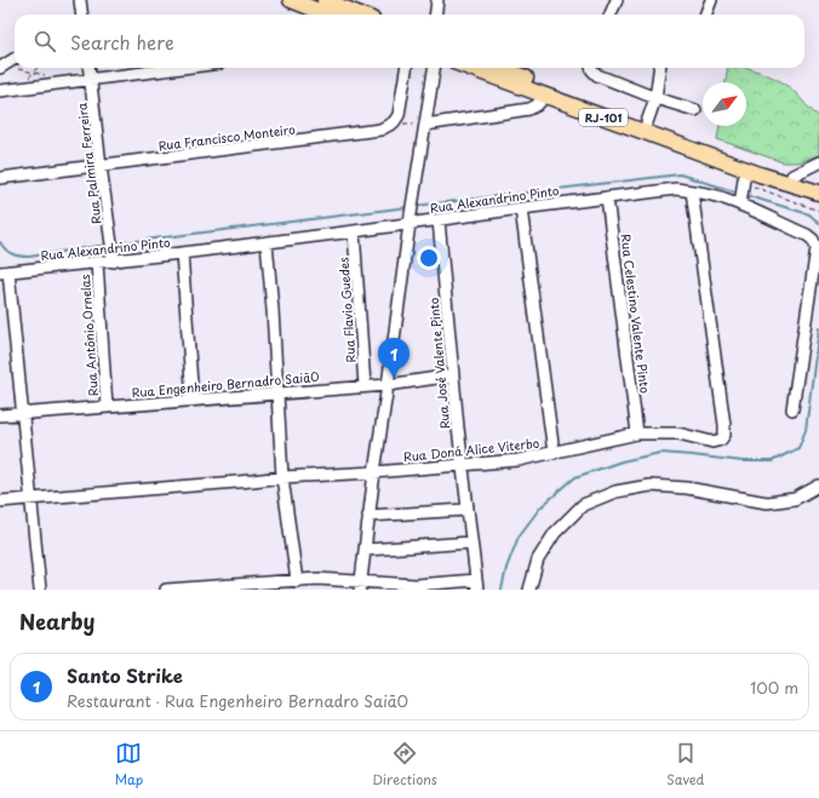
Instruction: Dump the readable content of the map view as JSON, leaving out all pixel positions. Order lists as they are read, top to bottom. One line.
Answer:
{"streets":{"main road":["RJ-101"],"street":["Rua Francisco Monteiro","Rua Palmira Ferreira","Rua Alexandrino Pinto","Rua Flavio Guedes","Rua Celestino Valente Pinto","Rua Antônio Ornelas","Rua José Valente Pinto","Rua Engenheiro Bernadro Saiā0","Rua Doná Alice Viterbo"]},"crossings":[["Rua Francisco Monteiro","Rua Palmira Ferreira"],["Rua Palmira Ferreira","Rua Alexandrino Pinto"],["Rua Alexandrino Pinto","Rua Flavio Guedes"],["Rua Alexandrino Pinto","Rua Celestino Valente Pinto"],["Rua Alexandrino Pinto","Rua Antônio Ornelas"],["Rua Alexandrino Pinto","Rua José Valente Pinto"],["Rua Alexandrino Pinto","Rua Doná Alice Viterbo"],["Rua Flavio Guedes","Rua Engenheiro Bernadro Saiā0"],["Rua Celestino Valente Pinto","Rua Doná Alice Viterbo"],["Rua Antônio Ornelas","Rua Engenheiro Bernadro Saiā0"],["Rua José Valente Pinto","Rua Engenheiro Bernadro Saiā0"],["Rua José Valente Pinto","Rua Doná Alice Viterbo"]],"north":"top right","page":{"search":"Search here","pins":"1","heading":"Nearby","list":[{"mark":"1","name":"Santo Strike","note":"Restaurant · Rua Engenheiro Bernadro Saiā0","value":"100 m"}],"nav":["Map","Directions","Saved"]}}
